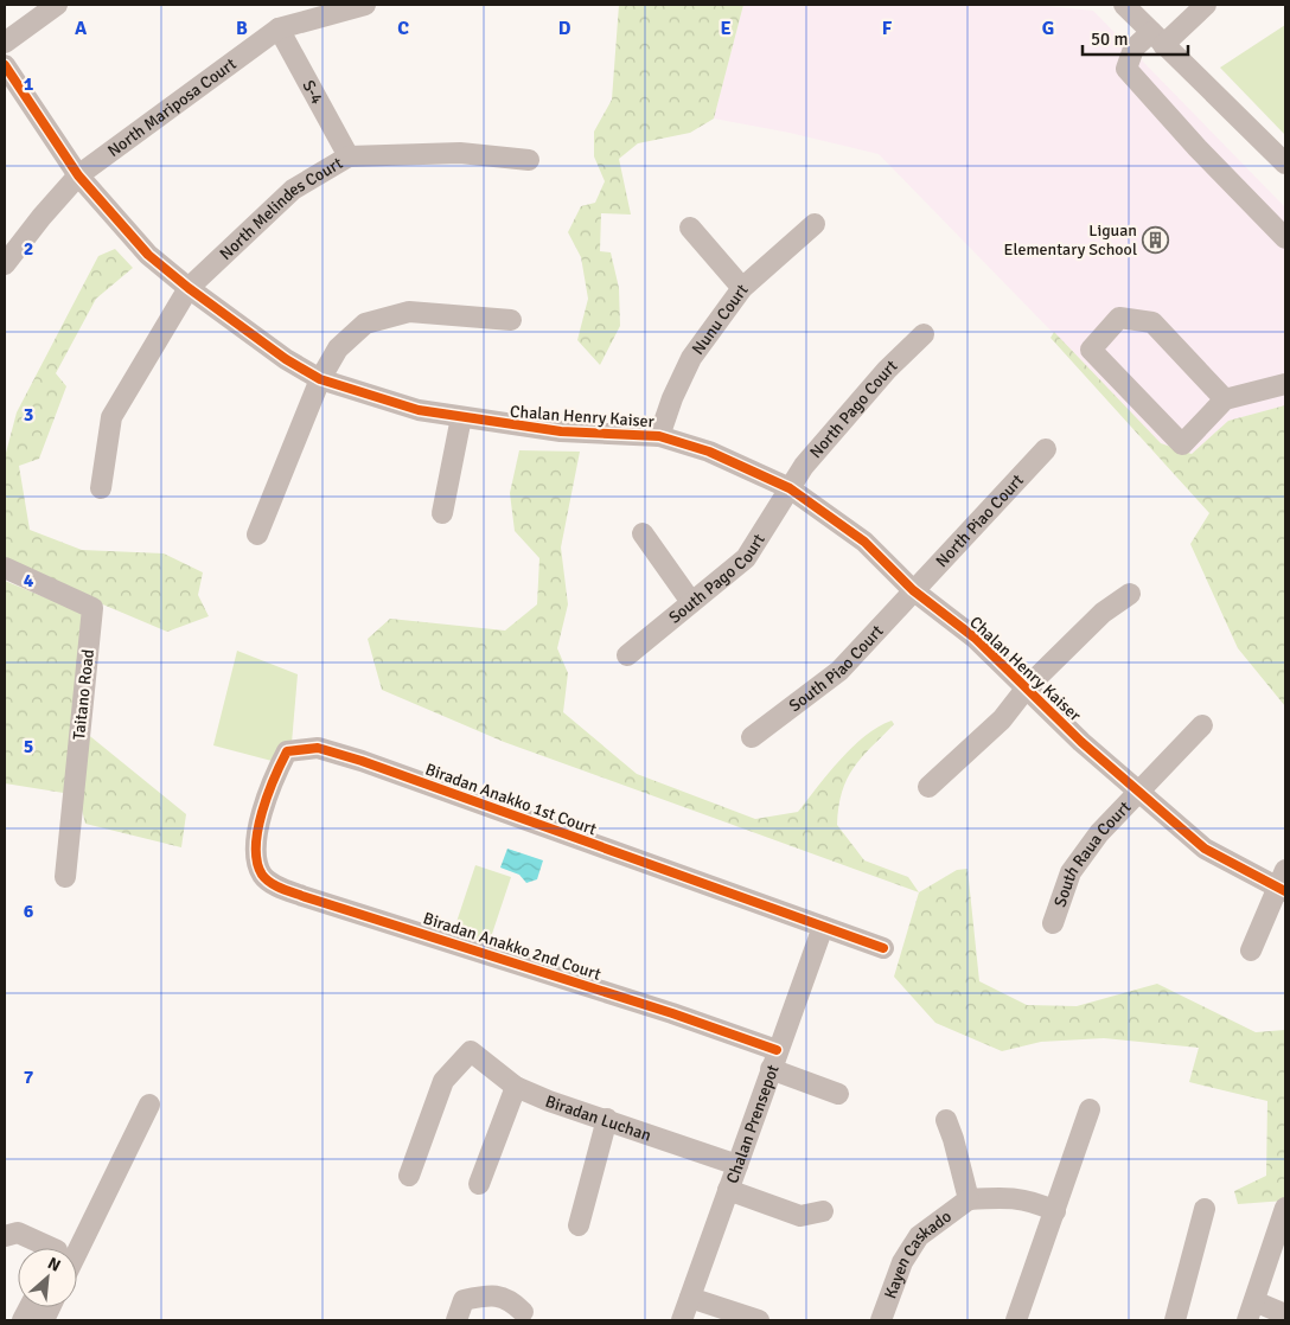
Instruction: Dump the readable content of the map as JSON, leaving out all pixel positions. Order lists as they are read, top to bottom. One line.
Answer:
{"streets":{"street":["S-4","North Mariposa Court","North Melindes Court","Nunu Court","North Pago Court","Chalan Henry Kaiser","North Piao Court","South Pago Court","South Piao Court","Taitano Road","Biradan Anakko 1st Court","South Raua Court","Biradan Anakko 2nd Court","Biradan Luchan","Chalan Prensepot","Kayen Caskado"]},"crossings":[["S-4","North Mariposa Court"],["S-4","North Melindes Court"],["North Mariposa Court","Chalan Henry Kaiser"],["North Melindes Court","Chalan Henry Kaiser"],["Nunu Court","Chalan Henry Kaiser"],["North Pago Court","Chalan Henry Kaiser"],["North Pago Court","South Pago Court"],["Chalan Henry Kaiser","North Piao Court"],["Chalan Henry Kaiser","South Pago Court"],["Chalan Henry Kaiser","South Piao Court"],["Chalan Henry Kaiser","South Raua Court"],["North Piao Court","South Piao Court"],["Biradan Anakko 1st Court","Biradan Anakko 2nd Court"],["Biradan Anakko 1st Court","Chalan Prensepot"],["Biradan Anakko 2nd Court","Chalan Prensepot"],["Biradan Luchan","Chalan Prensepot"]],"places":{"building":["Liguan Elementary School"]},"scale_bar":"50 m","north":"top right","grid":{"columns":["A","B","C","D","E","F","G"],"rows":["1","2","3","4","5","6","7"]}}
